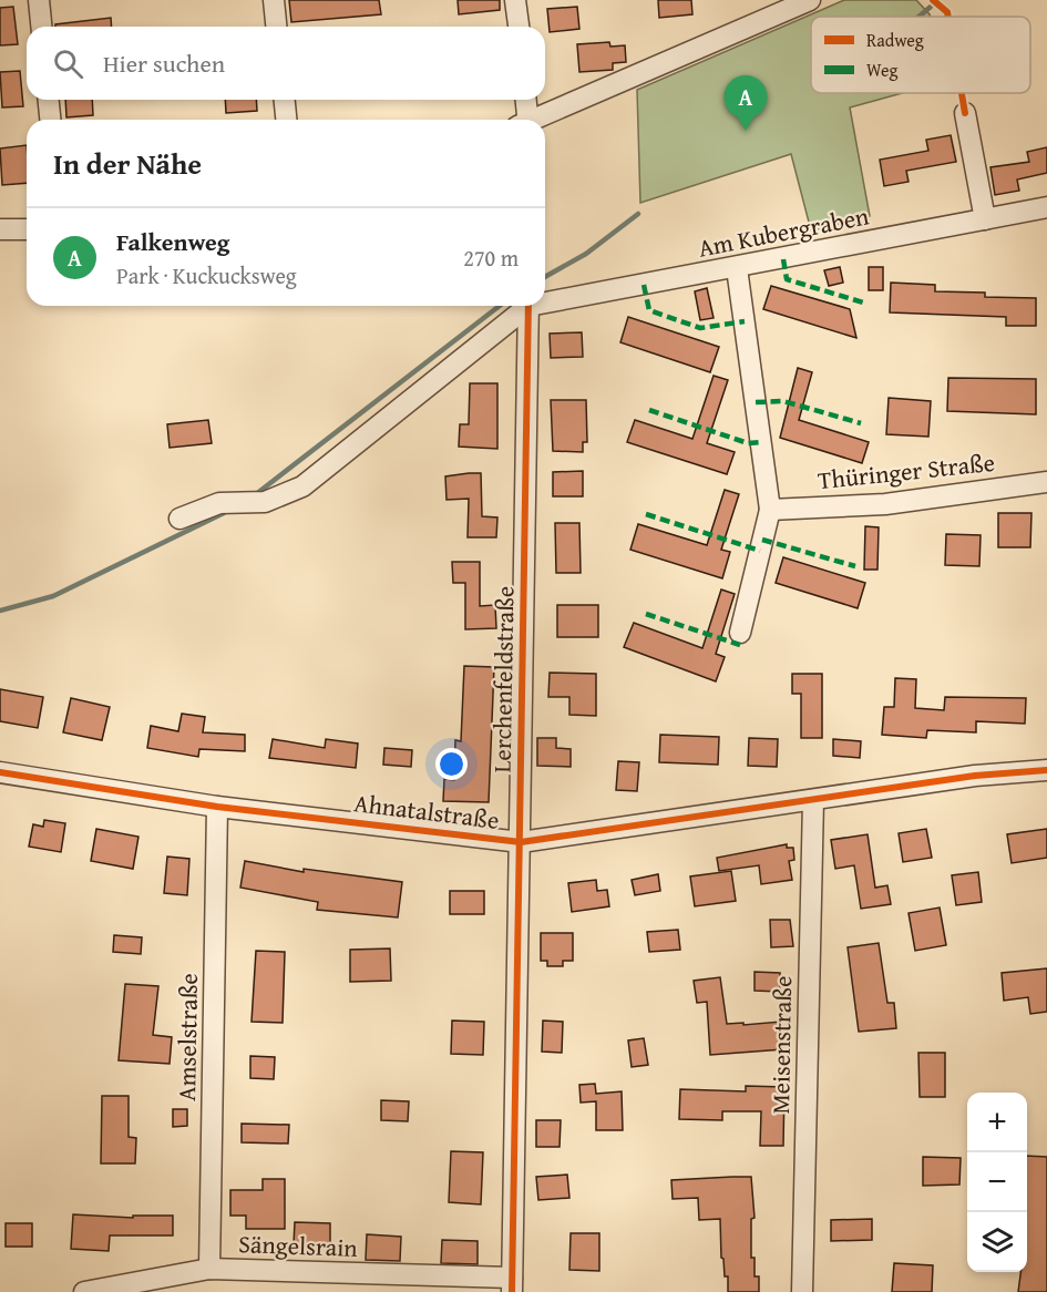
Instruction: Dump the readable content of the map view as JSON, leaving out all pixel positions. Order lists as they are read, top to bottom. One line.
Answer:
{"streets":{"street":["Am Kubergraben","Thüringer Straße","Lerchenfeldstraße","Ahnatalstraße","Amselstraße","Meisenstraße","Sängelsrain"]},"crossings":[["Lerchenfeldstraße","Ahnatalstraße"],["Lerchenfeldstraße","Sängelsrain"],["Ahnatalstraße","Amselstraße"],["Ahnatalstraße","Meisenstraße"],["Amselstraße","Sängelsrain"]],"legend":["Radweg","Weg"],"page":{"search":"Hier suchen","pins":"A","heading":"In der Nähe","list":[{"mark":"A","name":"Falkenweg","note":"Park · Kuckucksweg","value":"270 m"}],"map_buttons":["+","−"]}}
